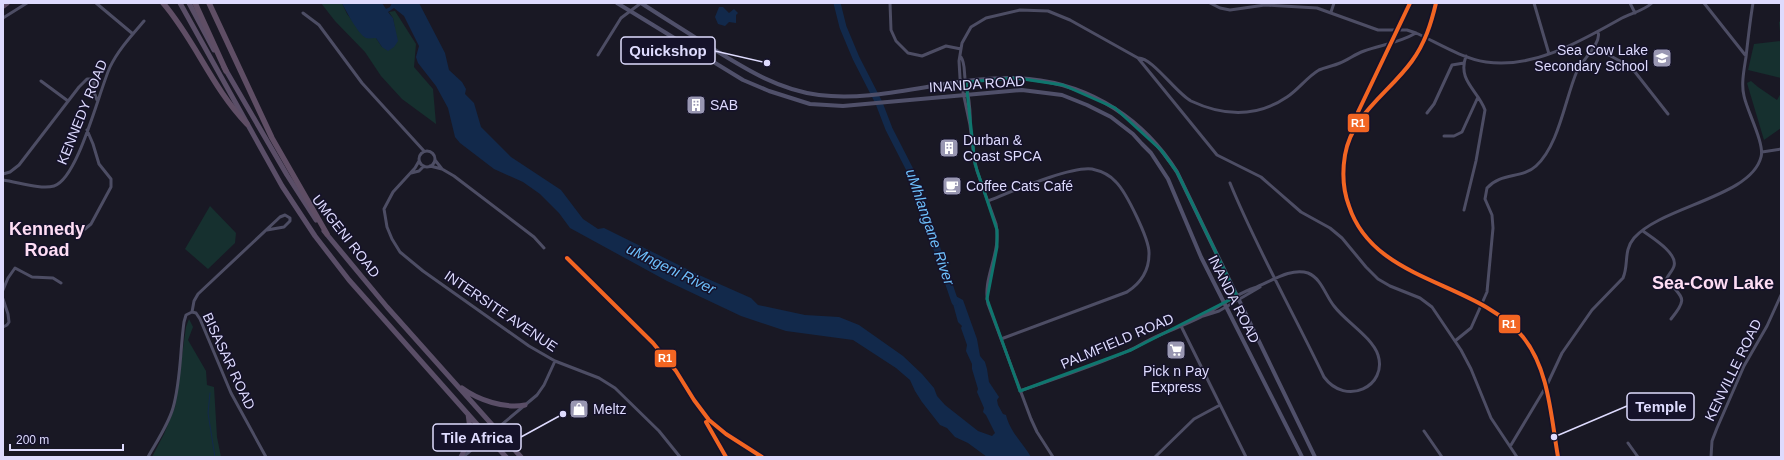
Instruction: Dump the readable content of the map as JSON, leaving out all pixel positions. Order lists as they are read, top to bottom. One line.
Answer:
{"streets":{"highway":["UMGENI ROAD"],"main road":["INANDA ROAD"],"street":["KENNEDY ROAD","INTERSITE AVENUE","PALMFIELD ROAD","BISASAR ROAD","KENVILLE ROAD"]},"crossings":[["INANDA ROAD","PALMFIELD ROAD"]],"districts":["Kennedy Road","Sea-Cow Lake"],"water":["uMhlangane River","uMngeni River"],"places":{"school or university":["Sea Cow Lake Secondary School"],"other":["Quickshop","Tile Africa","Temple"],"building":["SAB","Durban & Coast SPCA"],"cafe":["Coffee Cats Café"],"supermarket":["Pick n Pay Express"],"shop":["Meltz"]},"lines":["transit line R1"],"scale_bar":"200 m"}
